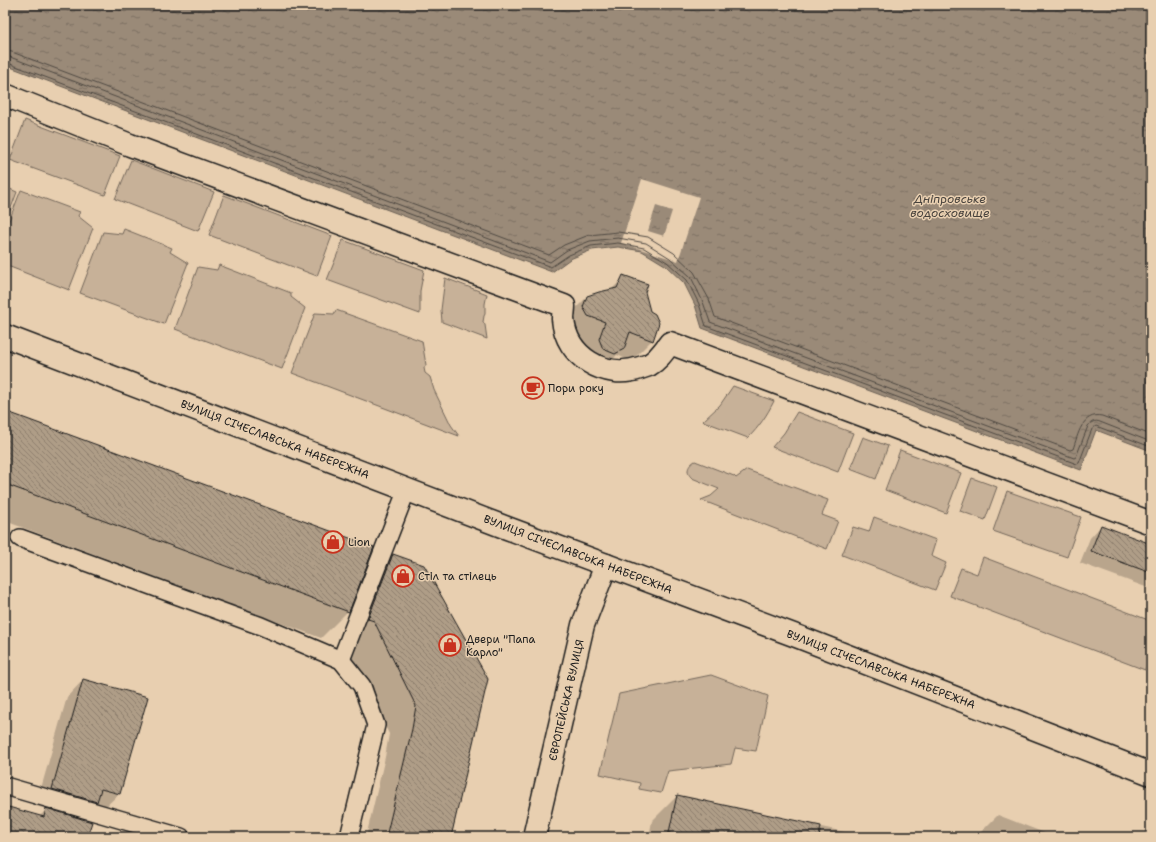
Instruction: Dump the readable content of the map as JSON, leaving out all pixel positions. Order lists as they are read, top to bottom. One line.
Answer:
{"streets":{"street":["ВУЛИЦЯ СІЧЕСЛАВСЬКА НАБЕРЕЖНА","ЄВРОПЕЙСЬКА ВУЛИЦЯ"]},"crossings":[["ВУЛИЦЯ СІЧЕСЛАВСЬКА НАБЕРЕЖНА","ЄВРОПЕЙСЬКА ВУЛИЦЯ"]],"water":["Дніпровське водосховище"],"places":{"cafe":["Пори року"],"shop":["Lion","Стіл та стілець","Двери \"Папа Карло\""]}}
